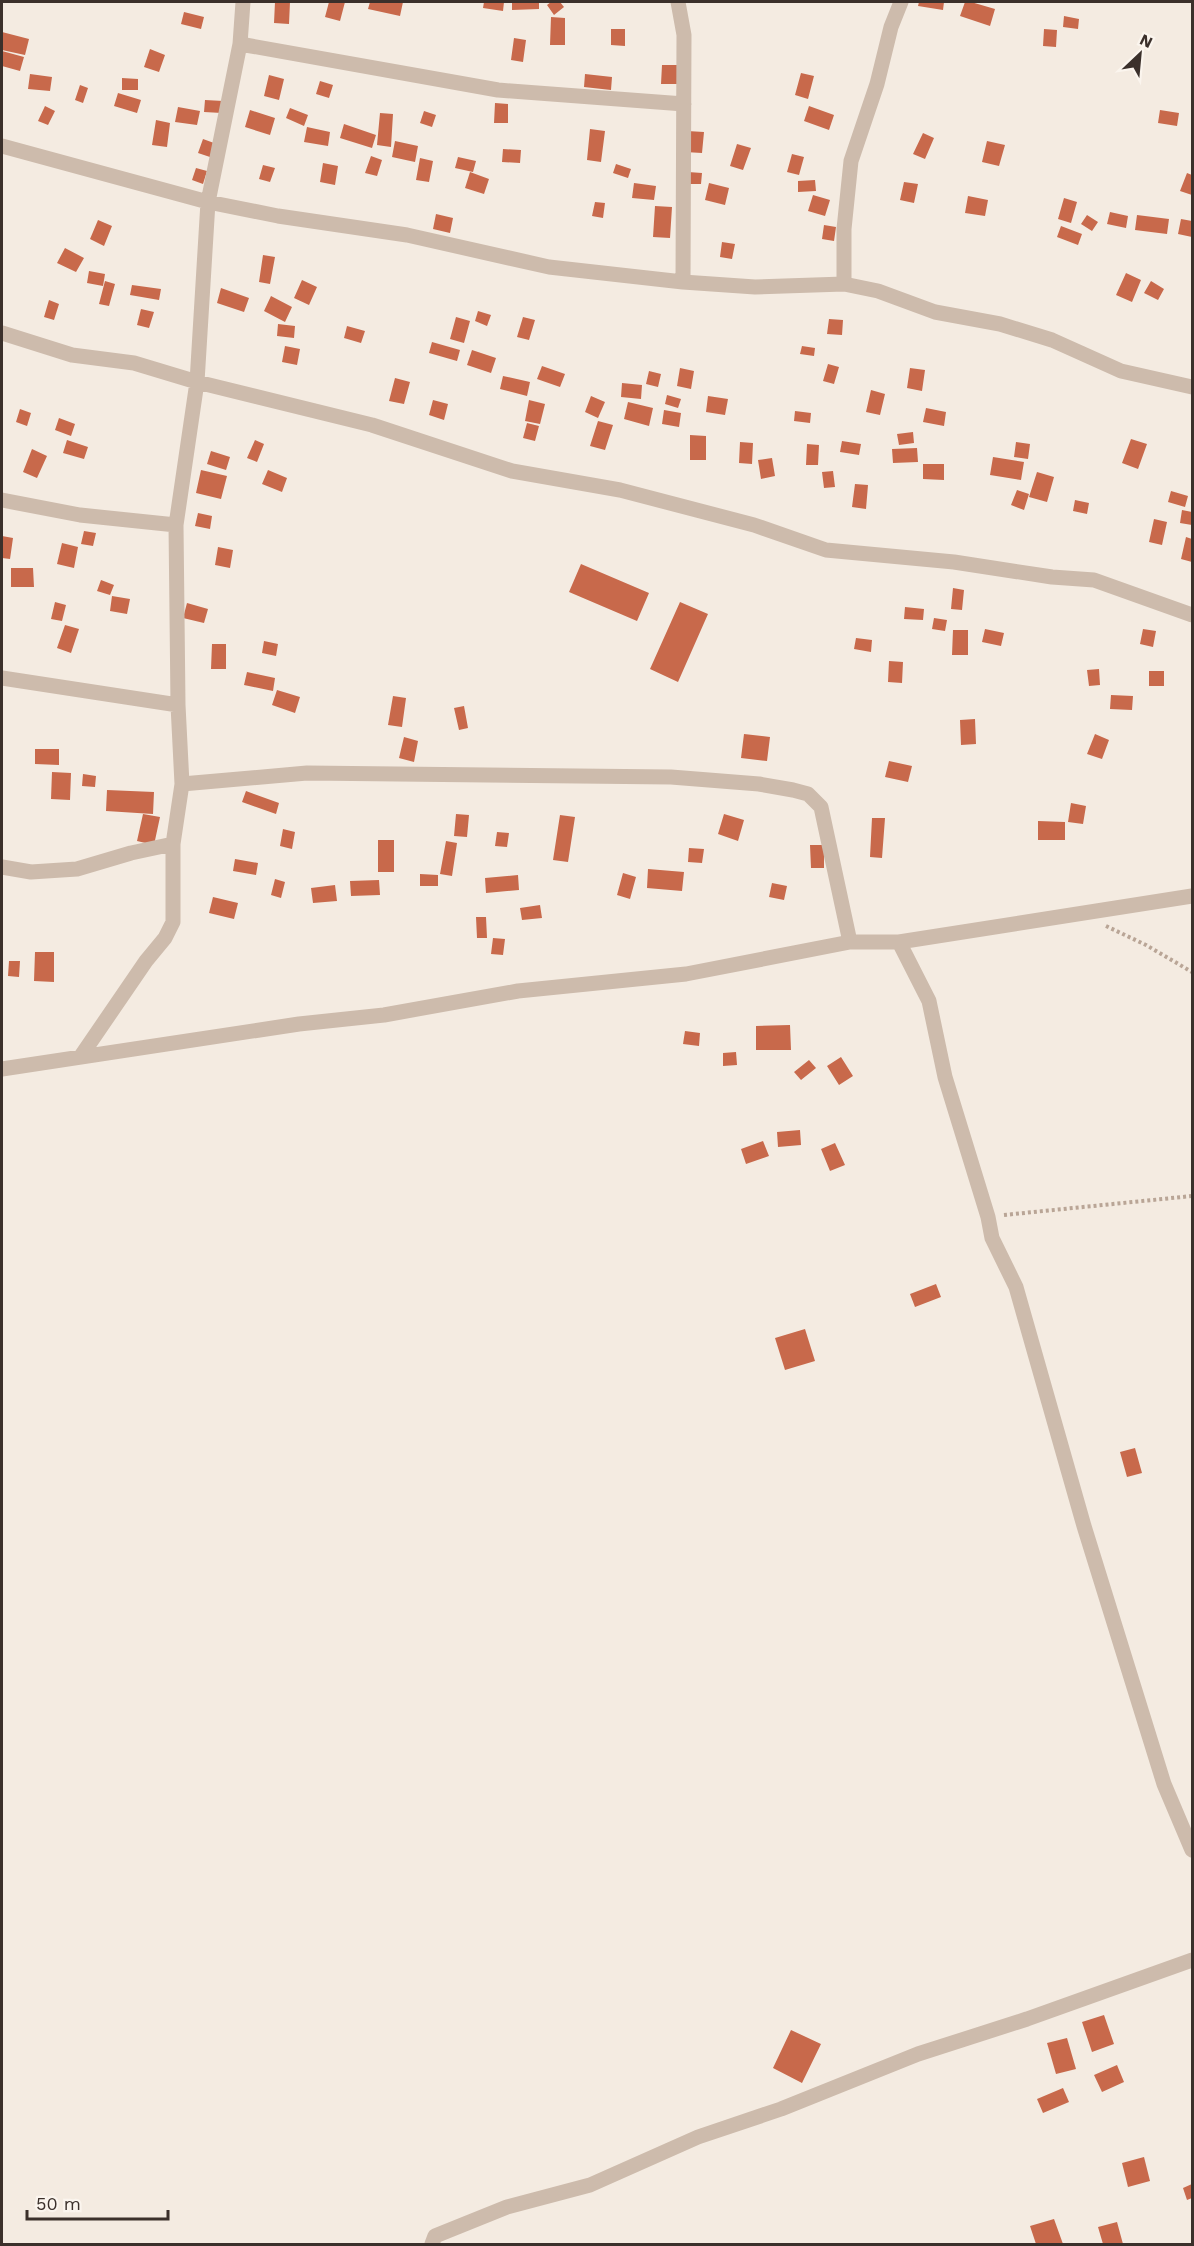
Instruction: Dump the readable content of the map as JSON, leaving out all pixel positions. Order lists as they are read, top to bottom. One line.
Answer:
{"scale_bar":"50 m","north":"top right"}
